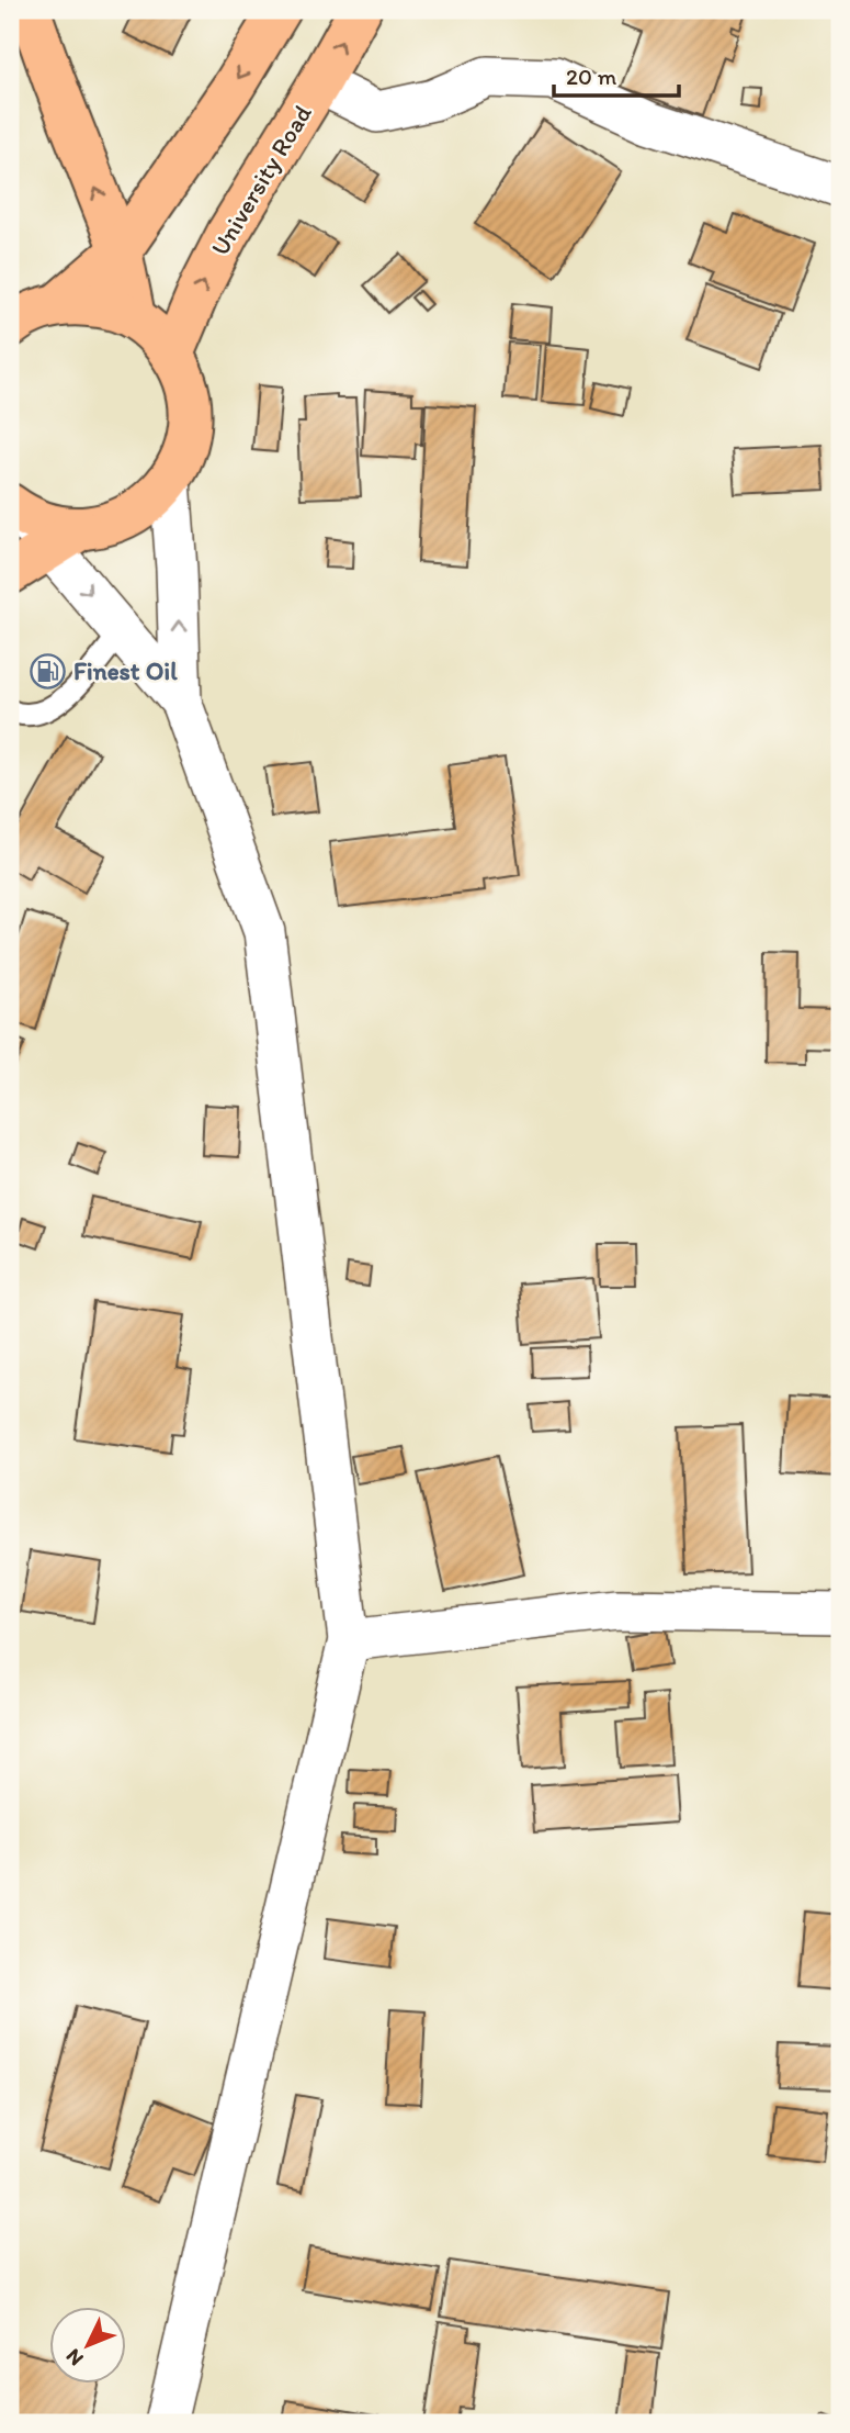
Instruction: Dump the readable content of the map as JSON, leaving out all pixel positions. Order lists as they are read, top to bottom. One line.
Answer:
{"streets":{"main road":["University Road"]},"places":{"fuel station":["Finest Oil"]},"scale_bar":"20 m","north":"bottom left"}
